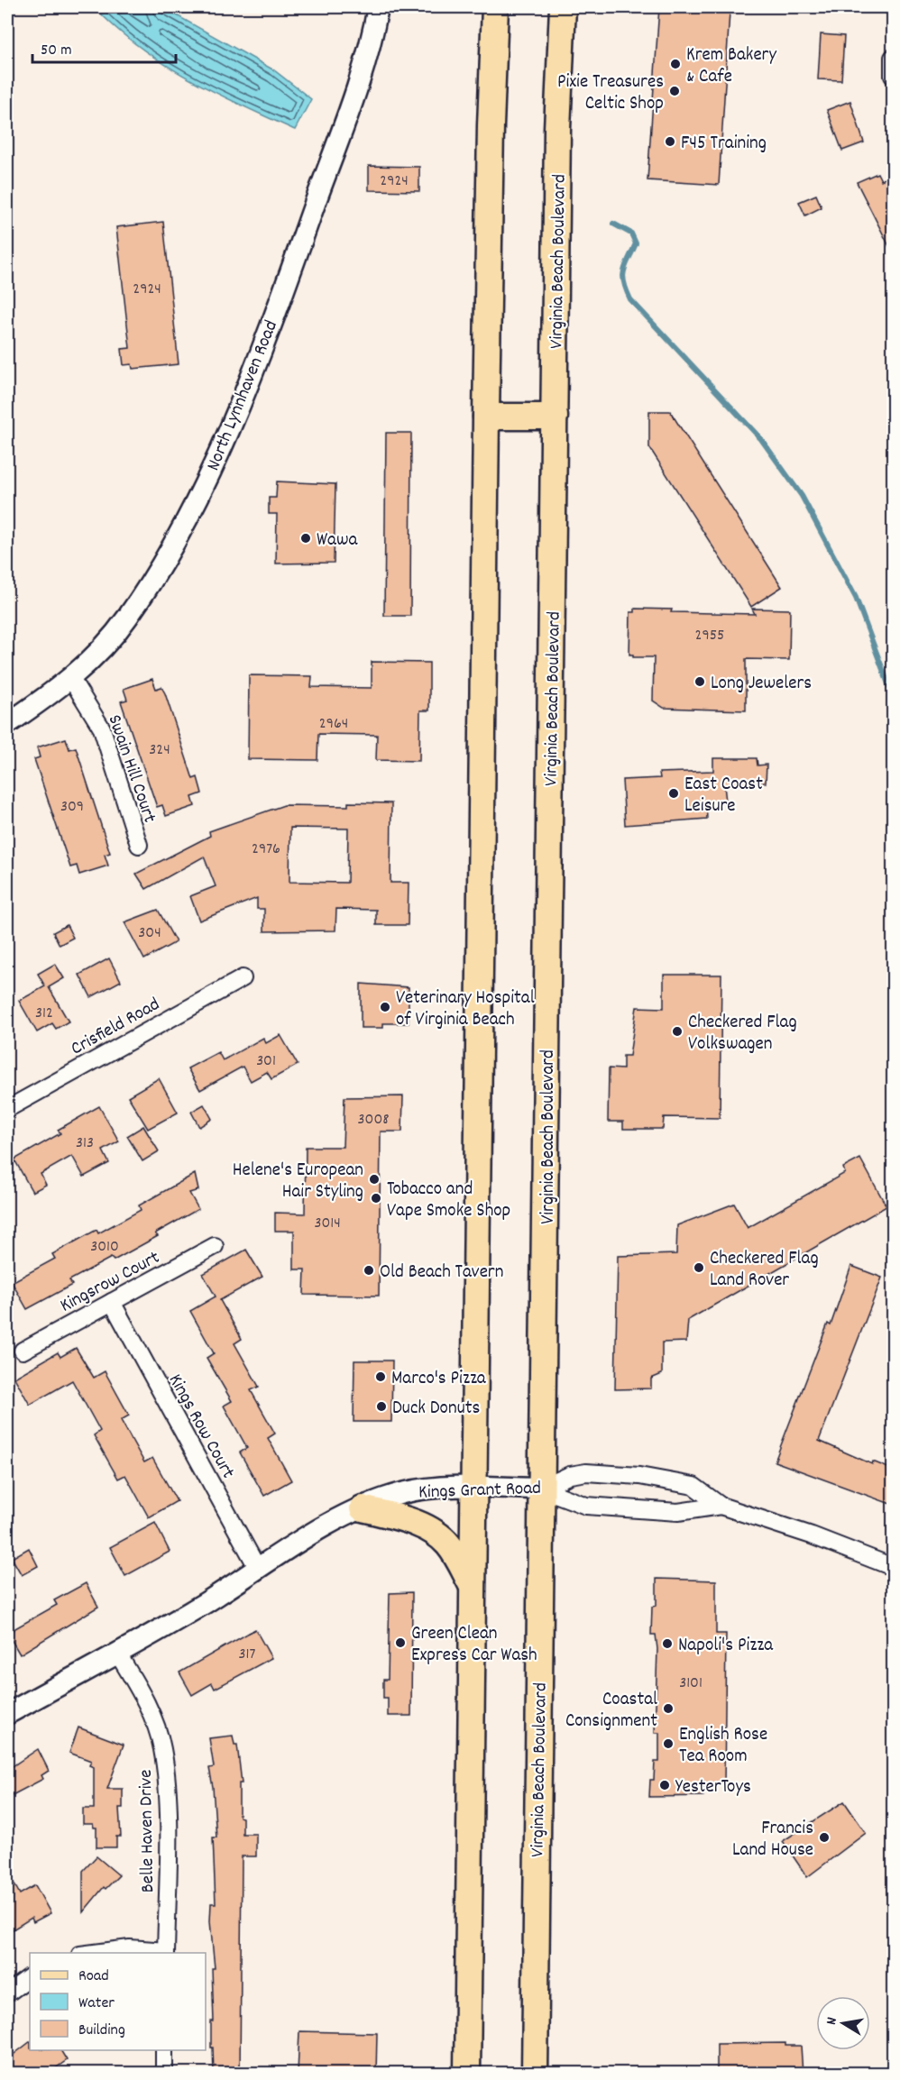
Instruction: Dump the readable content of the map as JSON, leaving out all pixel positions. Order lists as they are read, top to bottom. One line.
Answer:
{"streets":{"main road":["Virginia Beach Boulevard"],"street":["North Lynnhaven Road","Swain Hill Court","Crisfield Road","Kingsrow Court","Kings Row Court","Kings Grant Road","Belle Haven Drive"]},"crossings":[["Virginia Beach Boulevard","Kings Grant Road"],["North Lynnhaven Road","Swain Hill Court"],["Kingsrow Court","Kings Row Court"],["Kings Row Court","Kings Grant Road"],["Kings Grant Road","Belle Haven Drive"]],"places":["Krem Bakery & Cafe","Pixie Treasures Celtic Shop","F45 Training","Wawa","Long Jewelers","East Coast Leisure","Veterinary Hospital of Virginia Beach","Checkered Flag Volkswagen","Helene's European Hair Styling","Tobacco and Vape Smoke Shop","Checkered Flag Land Rover","Old Beach Tavern","Marco's Pizza","Duck Donuts","Green Clean Express Car Wash","Napoli's Pizza","Coastal Consignment","English Rose Tea Room","YesterToys","Francis Land House"],"house_numbers":["2924","2924","2955","2964","324","309","2976","304","312","301","3008","313","3014","3010","317","3101"],"legend":["Road","Water","Building"],"scale_bar":"50 m","north":"left"}
